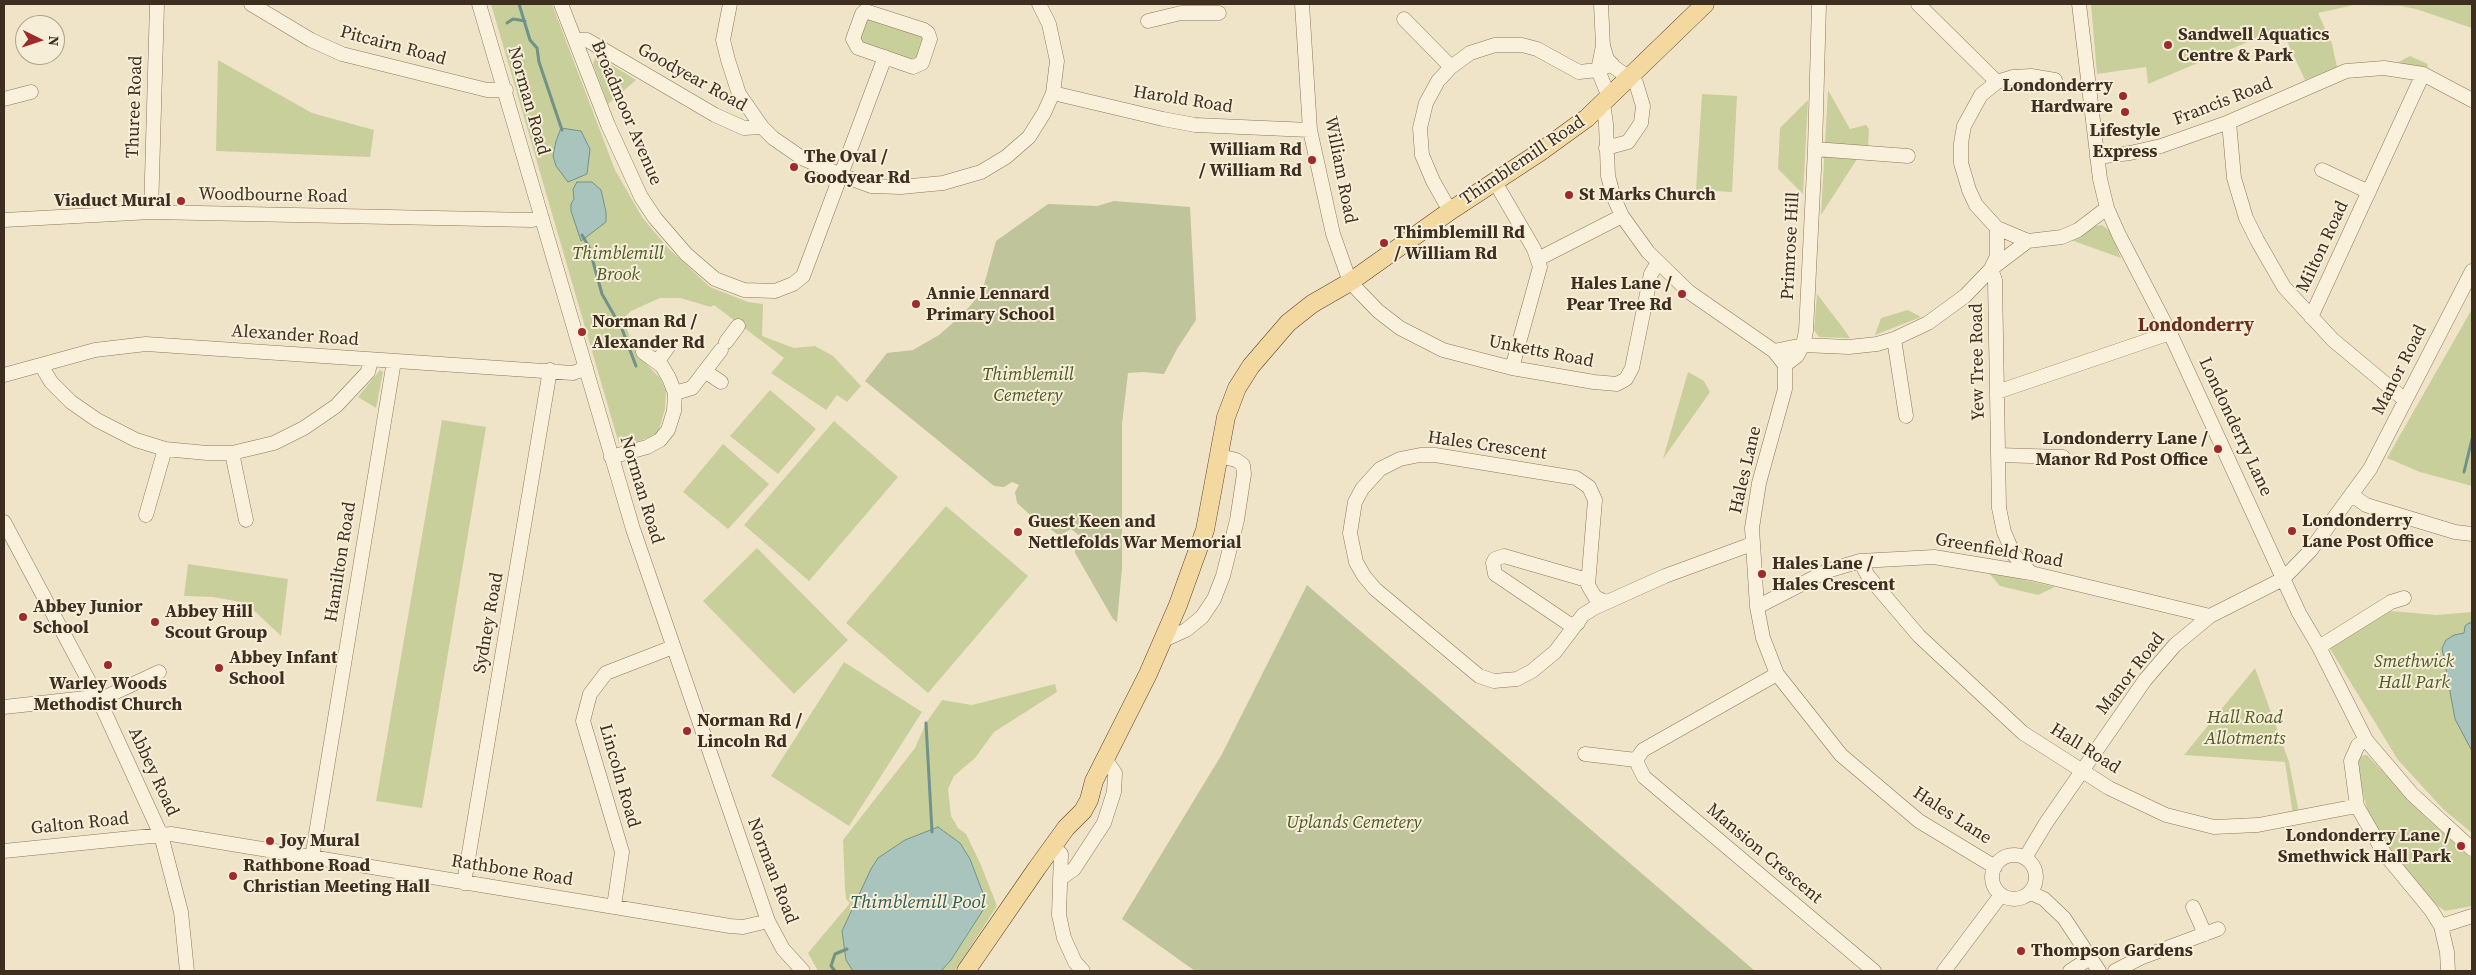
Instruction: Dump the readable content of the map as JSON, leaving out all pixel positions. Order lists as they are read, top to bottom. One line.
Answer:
{"streets":{"main road":["Thimblemill Road"],"street":["Pitcairn Road","Goodyear Road","Harold Road","Norman Road","Francis Road","Thuree Road","Broadmoor Avenue","William Road","Woodbourne Road","Primrose Hill","Milton Road","Alexander Road","Unketts Road","Yew Tree Road","Manor Road","Londonderry Lane","Hales Crescent","Hales Lane","Greenfield Road","Hamilton Road","Sydney Road","Hall Road","Abbey Road","Lincoln Road","Galton Road","Mansion Crescent","Rathbone Road"]},"crossings":[["Pitcairn Road","Norman Road"],["Goodyear Road","Harold Road"],["Goodyear Road","Broadmoor Avenue"],["Harold Road","William Road"],["Norman Road","Woodbourne Road"],["Norman Road","Alexander Road"],["Norman Road","Lincoln Road"],["Norman Road","Rathbone Road"],["Francis Road","Milton Road"],["Francis Road","Londonderry Lane"],["Thuree Road","Woodbourne Road"],["Thimblemill Road","William Road"],["Thimblemill Road","Unketts Road"],["William Road","Unketts Road"],["Alexander Road","Hamilton Road"],["Alexander Road","Sydney Road"],["Yew Tree Road","Greenfield Road"],["Manor Road","Londonderry Lane"],["Manor Road","Hales Lane"],["Manor Road","Greenfield Road"],["Manor Road","Hall Road"],["Hales Crescent","Hales Lane"],["Hales Lane","Greenfield Road"],["Greenfield Road","Hall Road"],["Hamilton Road","Rathbone Road"],["Sydney Road","Rathbone Road"],["Abbey Road","Galton Road"],["Abbey Road","Rathbone Road"],["Lincoln Road","Rathbone Road"],["Galton Road","Rathbone Road"]],"districts":["Londonderry"],"water":["Thimblemill Pool"],"parks":["Thimblemill Brook","Thimblemill Cemetery","Smethwick Hall Park","Hall Road Allotments","Uplands Cemetery"],"places":["Sandwell Aquatics Centre & Park","Londonderry Hardware","Lifestyle Express","William Rd / William Rd","The Oval / Goodyear Rd","St Marks Church","Viaduct Mural","Thimblemill Rd / William Rd","Hales Lane / Pear Tree Rd","Annie Lennard Primary School","Norman Rd / Alexander Rd","Londonderry Lane / Manor Rd Post Office","Londonderry Lane Post Office","Guest Keen and Nettlefolds War Memorial","Hales Lane / Hales Crescent","Abbey Junior School","Abbey Hill Scout Group","Warley Woods Methodist Church","Abbey Infant School","Norman Rd / Lincoln Rd","Joy Mural","Londonderry Lane / Smethwick Hall Park","Rathbone Road Christian Meeting Hall","Thompson Gardens"],"north":"right"}
